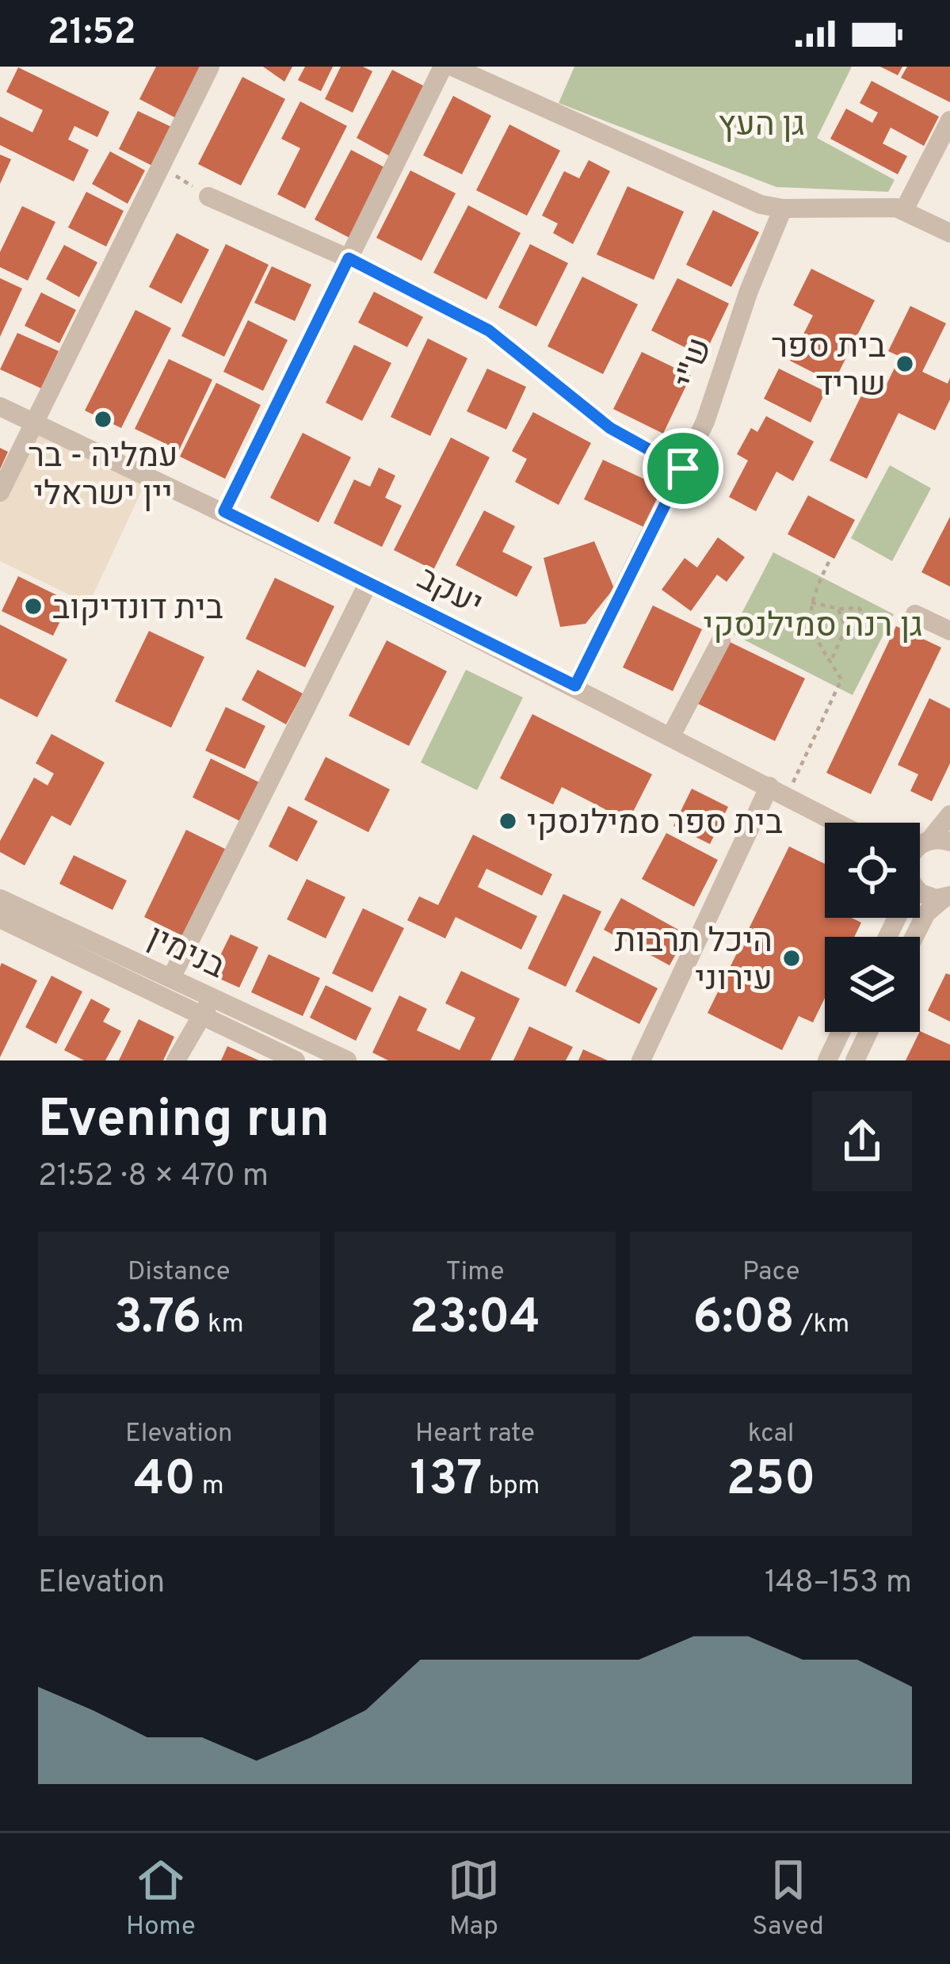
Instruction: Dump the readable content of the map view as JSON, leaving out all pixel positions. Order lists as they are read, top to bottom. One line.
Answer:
{"streets":{"street":["ש\"י","יעקב","בנימין"]},"crossings":[["ש\"י","יעקב"]],"parks":["גן העץ","גן רנה סמילנסקי"],"places":["בית ספר שריד","עמליה - בר יין ישראלי","בית דונדיקוב","בית ספר סמילנסקי","היכל תרבות עירוני"],"page":{"status":"21:52","heading":["Evening run","21:52 · 8 × 470 m"],"stats":[["Distance","3.76 km"],["Time","23:04"],["Pace","6:08 /km"],["Elevation","40 m"],["Heart rate","137 bpm"],["kcal","250"]],"chart":["Elevation","148–153 m"],"tabs":["Home","Map","Saved"]}}
